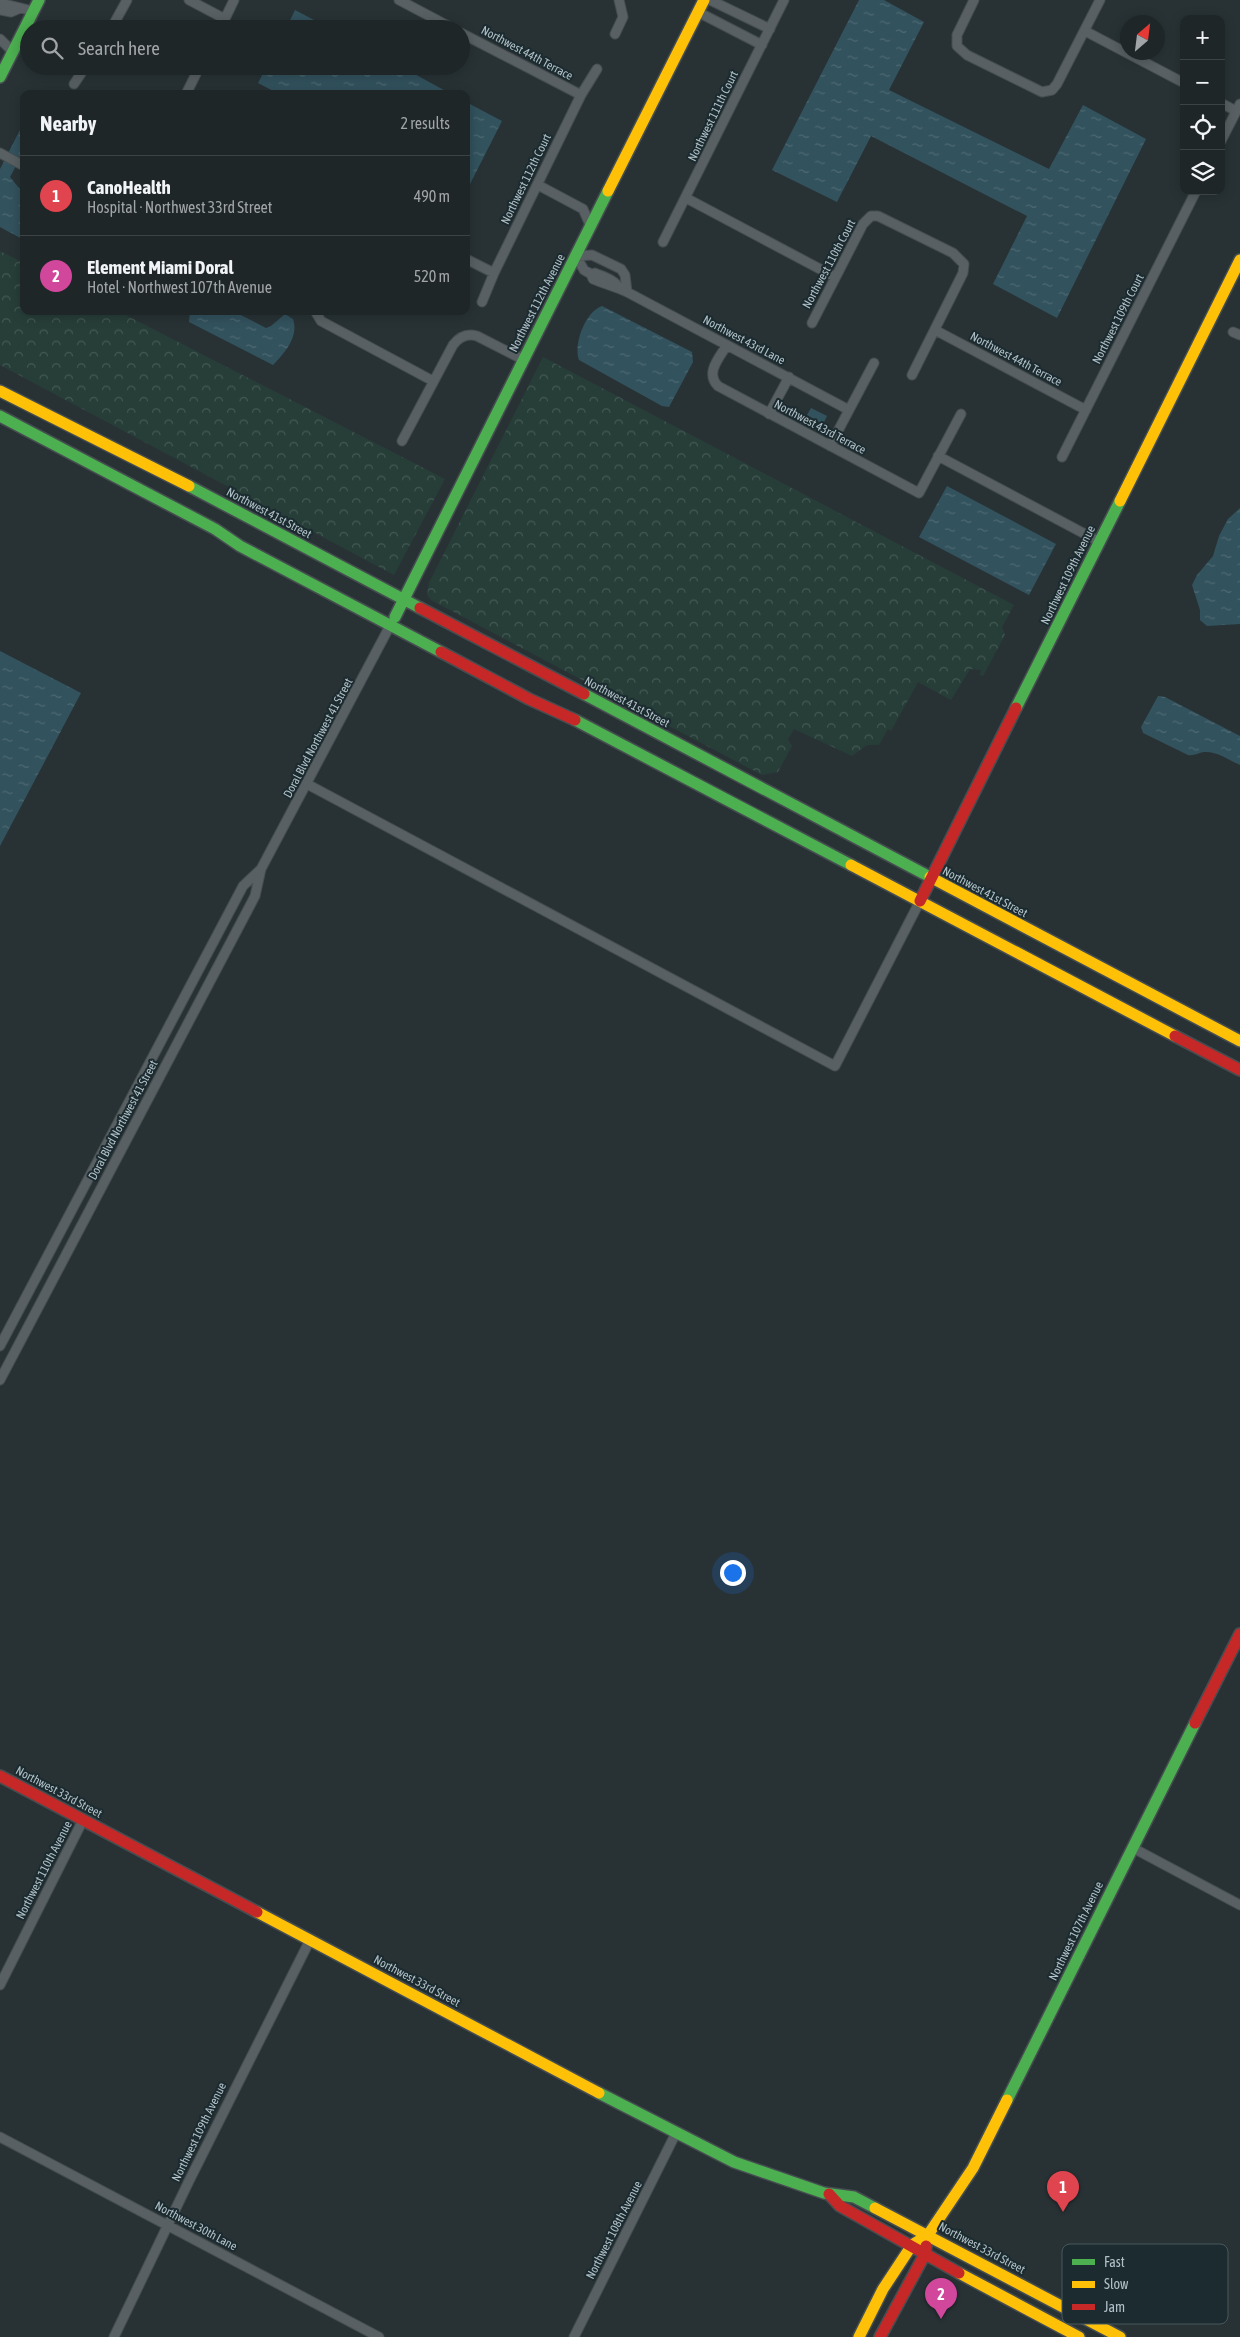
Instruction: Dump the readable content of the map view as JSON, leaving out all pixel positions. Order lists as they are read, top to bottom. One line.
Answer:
{"streets":{"main road":["Northwest 112th Avenue","Northwest 41st Street","Northwest 109th Avenue","Northwest 33rd Street","Northwest 107th Avenue"],"street":["Northwest 44th Terrace","Northwest 111th Court","Northwest 112th Court","Northwest 110th Court","Northwest 109th Court","Northwest 43rd Lane","Northwest 43rd Terrace","Doral Blvd Northwest 41 Street","Northwest 110th Avenue","Northwest 30th Lane","Northwest 108th Avenue"]},"crossings":[["Northwest 44th Terrace","Northwest 112th Court"],["Northwest 44th Terrace","Northwest 110th Court"],["Northwest 44th Terrace","Northwest 109th Court"],["Northwest 112th Avenue","Northwest 43rd Lane"],["Northwest 112th Avenue","Northwest 41st Street"],["Northwest 112th Avenue","Doral Blvd Northwest 41 Street"],["Northwest 43rd Lane","Northwest 43rd Terrace"],["Northwest 41st Street","Northwest 109th Avenue"],["Northwest 109th Avenue","Northwest 33rd Street"],["Northwest 109th Avenue","Northwest 30th Lane"],["Northwest 33rd Street","Northwest 110th Avenue"],["Northwest 33rd Street","Northwest 107th Avenue"],["Northwest 33rd Street","Northwest 108th Avenue"]],"legend":["Fast","Slow","Jam"],"north":"top right","page":{"map_buttons":["+","−"],"search":"Search here","heading":["Nearby","2 results"],"list":[{"mark":"1","name":"CanoHealth","note":"Hospital · Northwest 33rd Street","value":"490 m"},{"mark":"2","name":"Element Miami Doral","note":"Hotel · Northwest 107th Avenue","value":"520 m"}],"pins":["1","2"]}}
